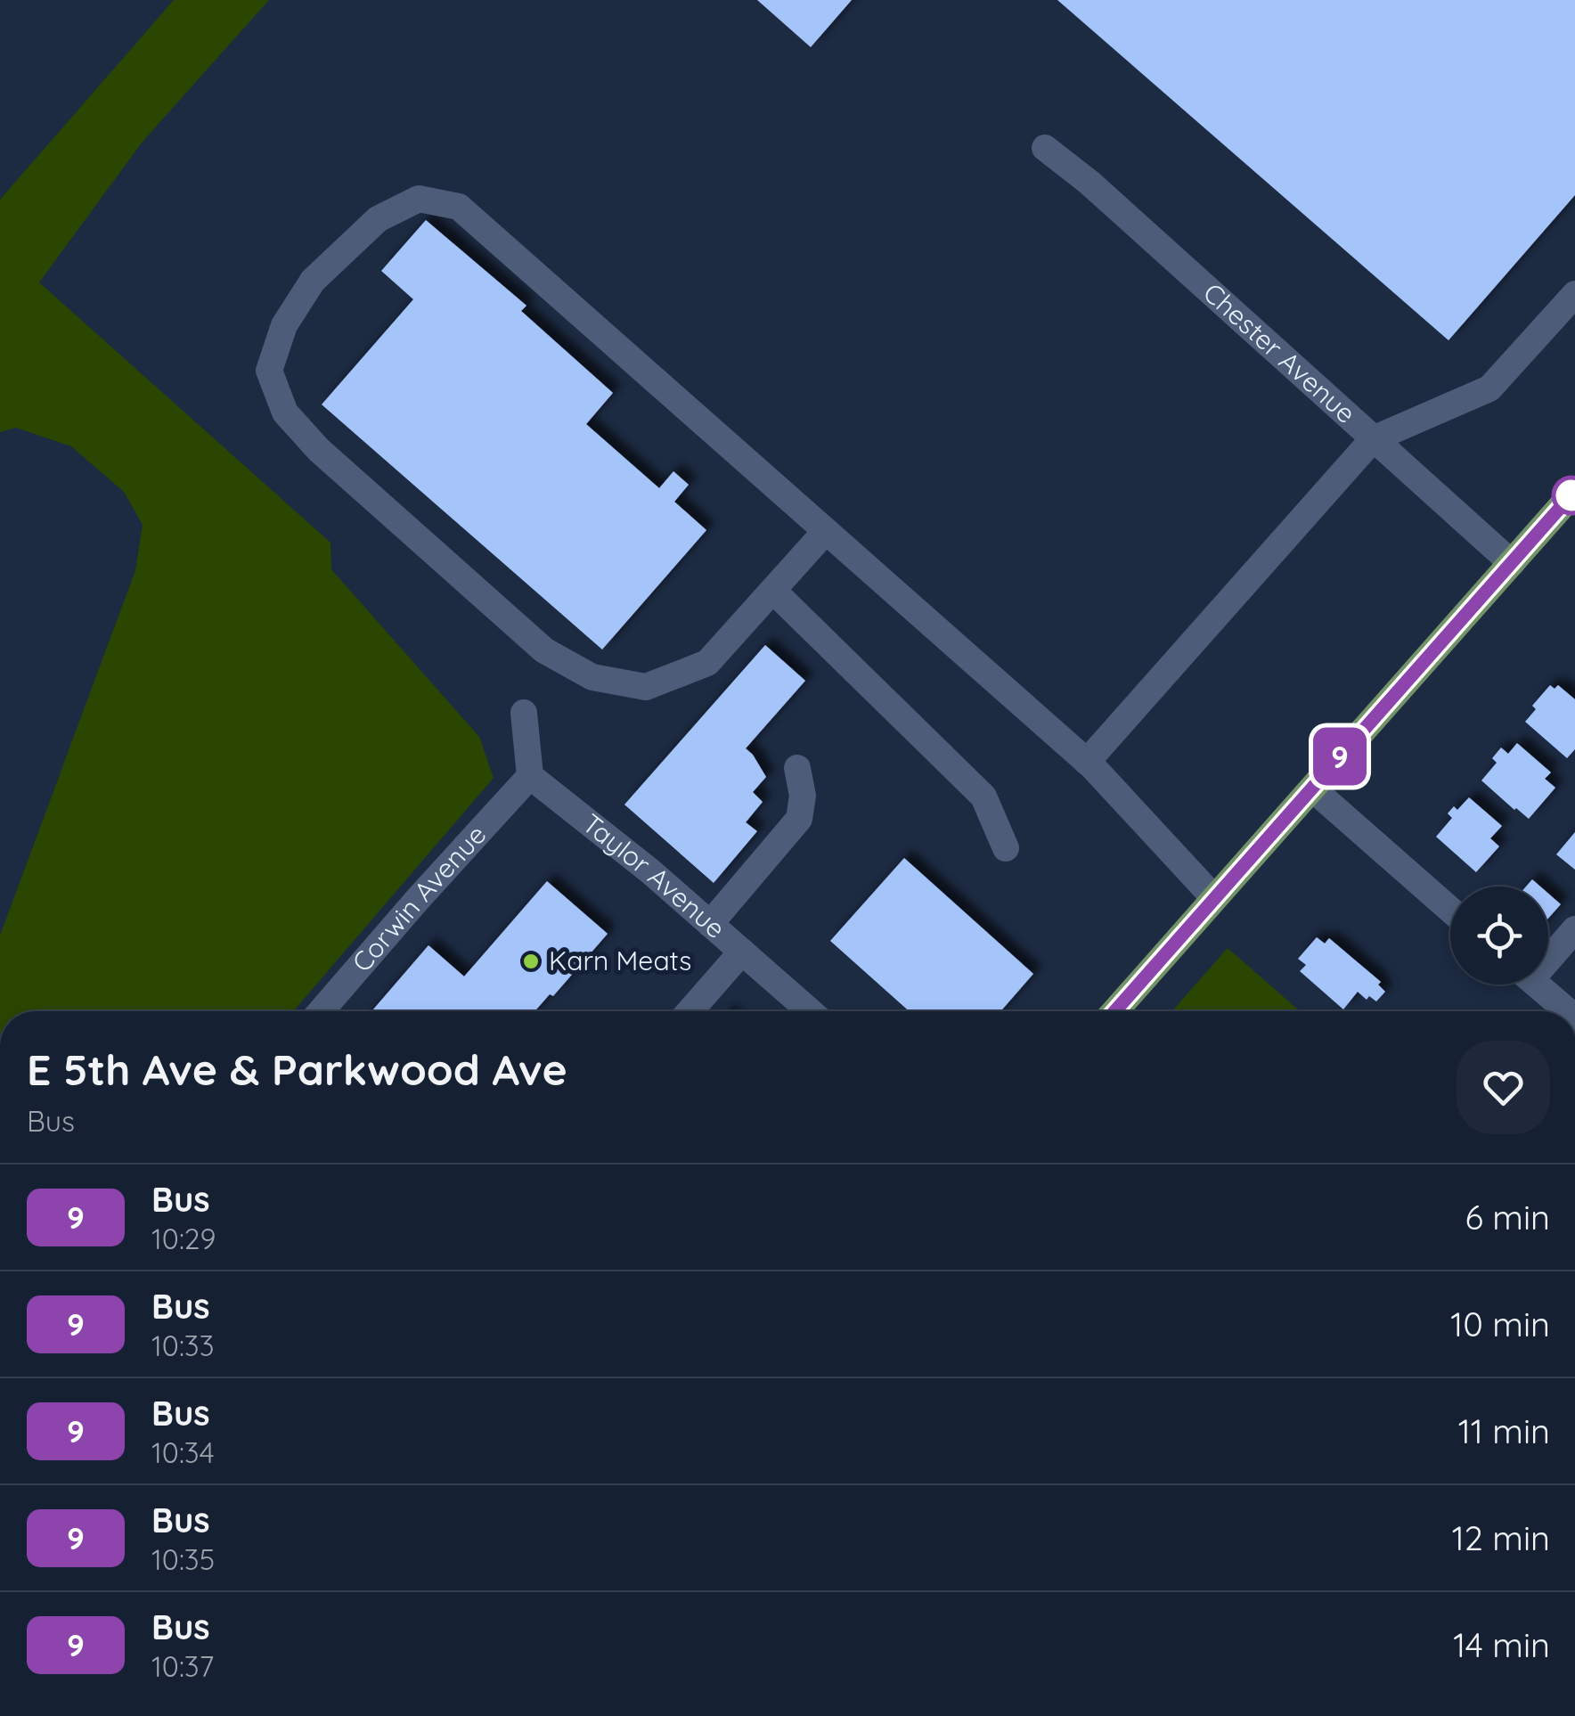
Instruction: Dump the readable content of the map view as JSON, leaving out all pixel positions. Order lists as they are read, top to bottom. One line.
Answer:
{"streets":{"street":["Chester Avenue","Taylor Avenue","Corwin Avenue"]},"crossings":[["Taylor Avenue","Corwin Avenue"]],"places":["Karn Meats"],"lines":["bus line 9"],"page":{"on_map":"9","heading":["E 5th Ave & Parkwood Ave","Bus"],"list":[{"mark":"9","name":"Bus","note":"10:29","value":"6 min"},{"mark":"9","name":"Bus","note":"10:33","value":"10 min"},{"mark":"9","name":"Bus","note":"10:34","value":"11 min"},{"mark":"9","name":"Bus","note":"10:35","value":"12 min"},{"mark":"9","name":"Bus","note":"10:37","value":"14 min"}]}}
